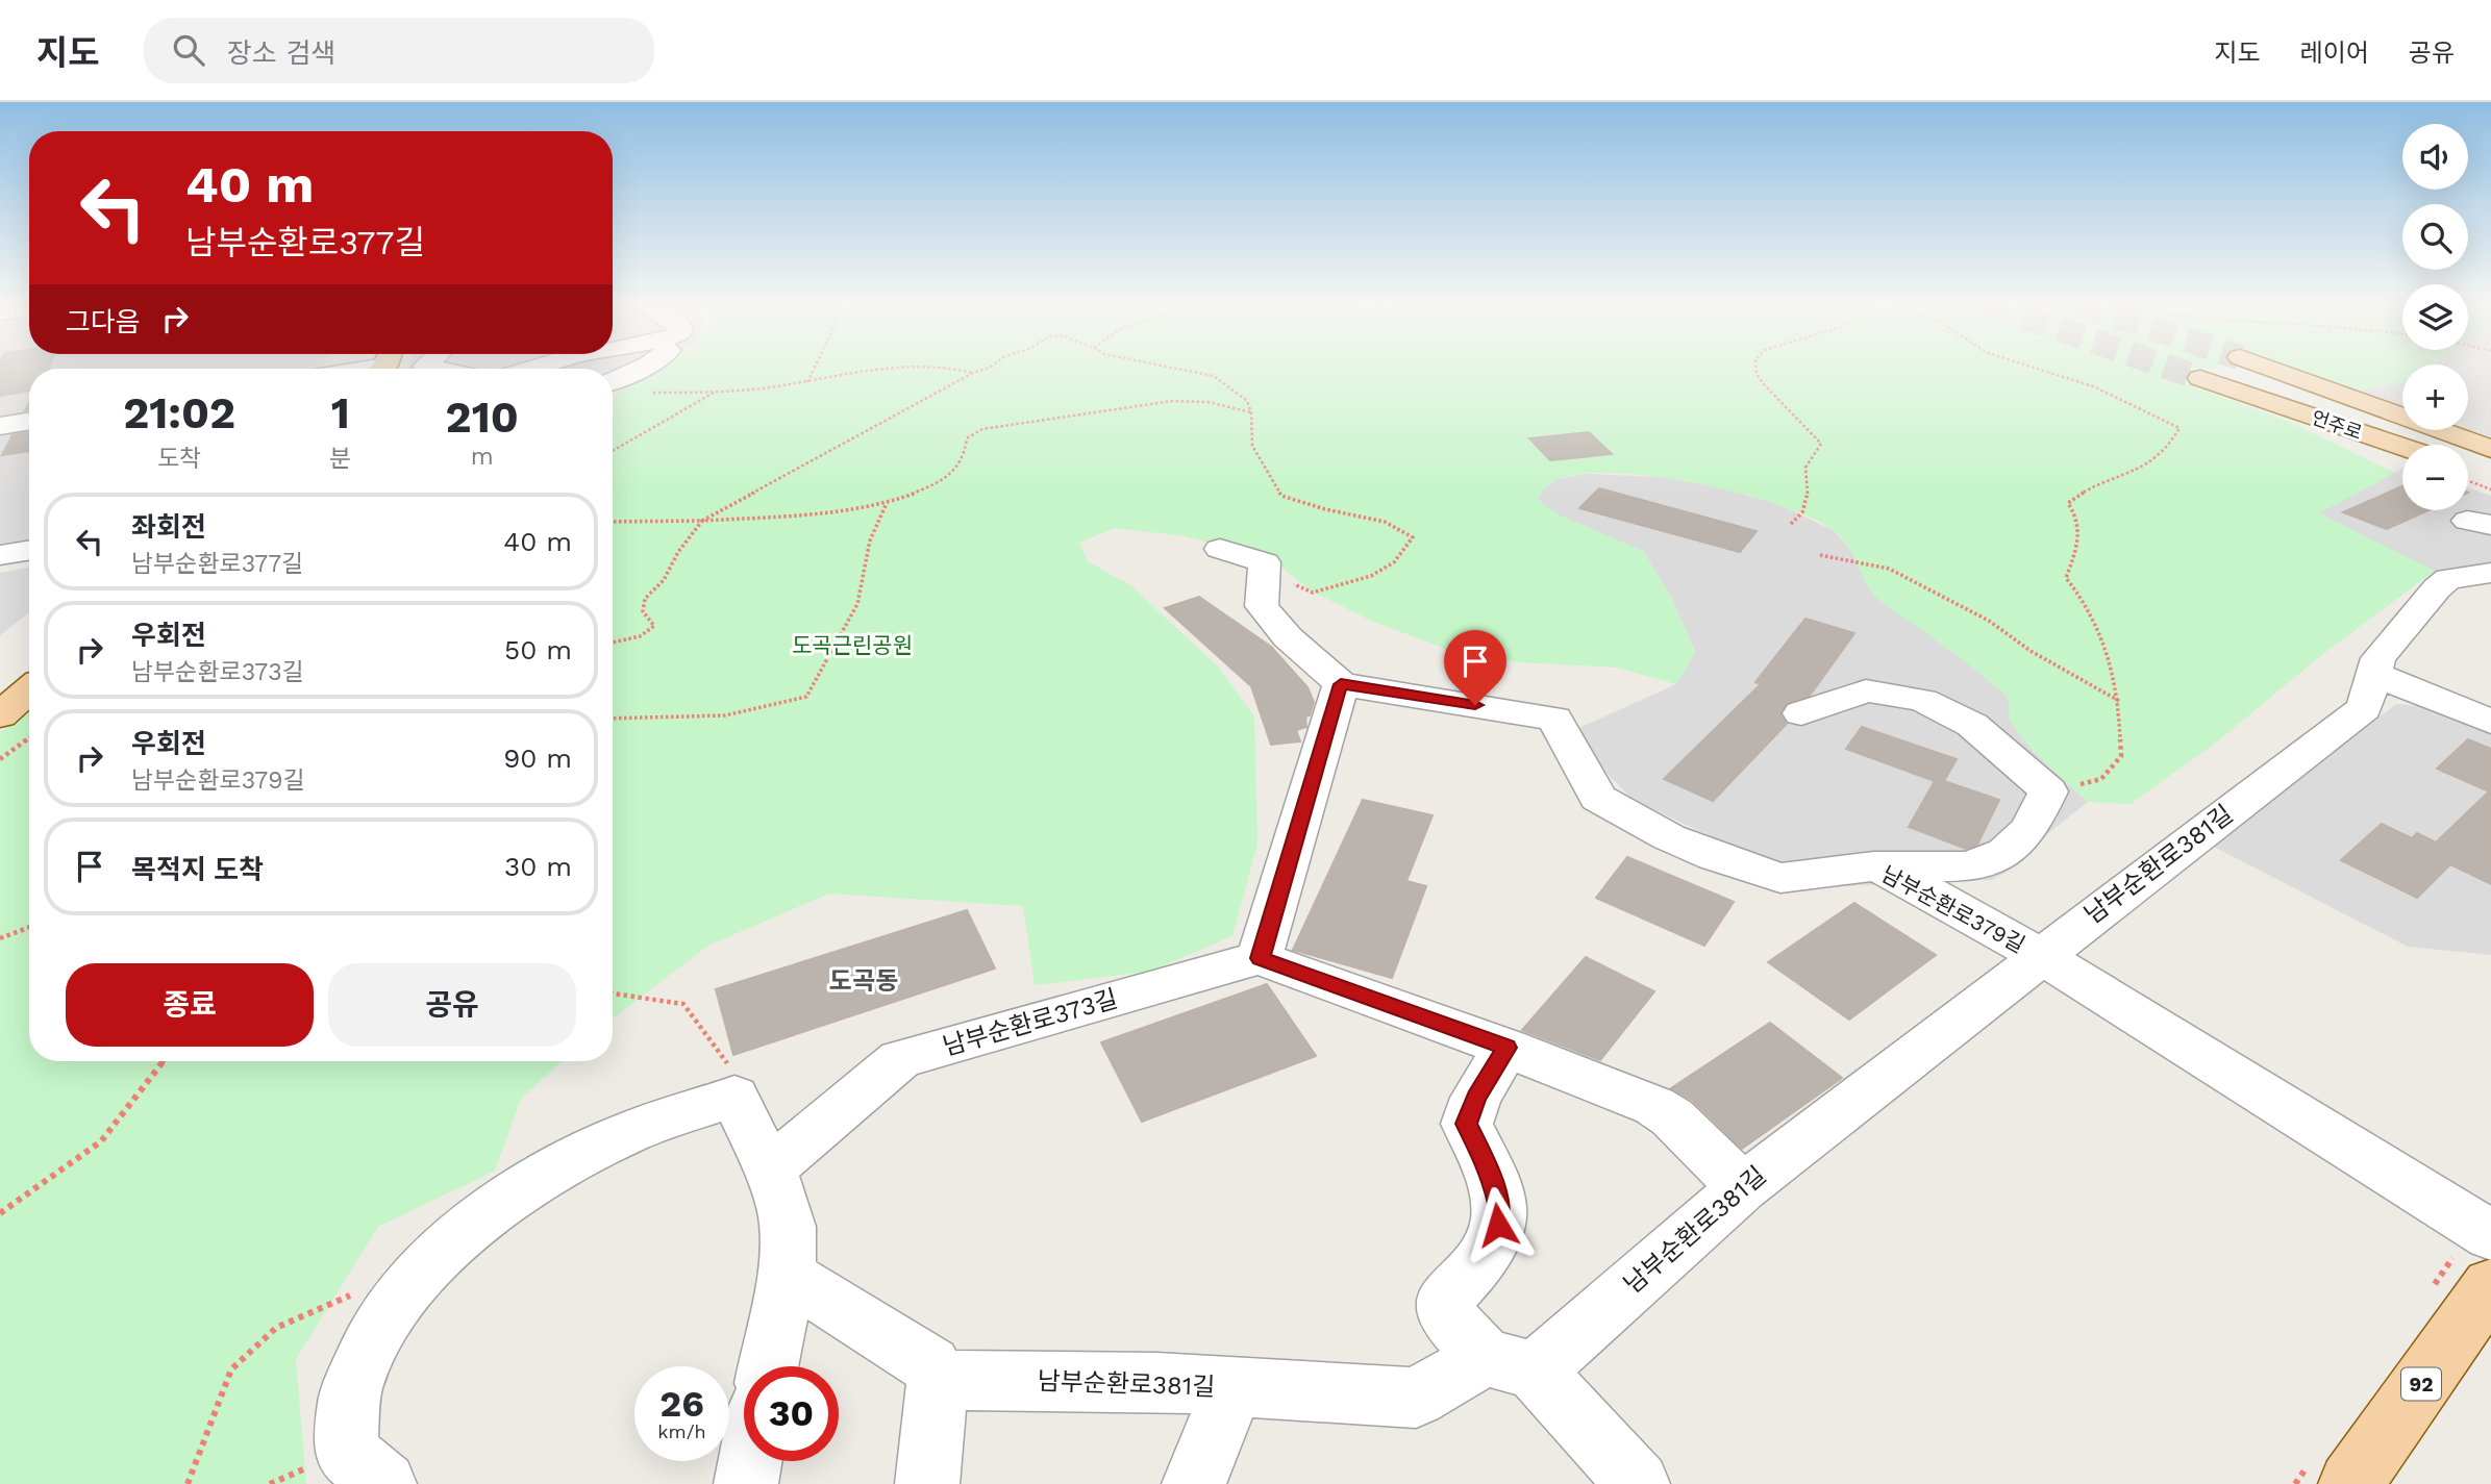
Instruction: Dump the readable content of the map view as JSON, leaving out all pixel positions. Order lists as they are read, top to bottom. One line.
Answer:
{"streets":{"main road":["언주로","92"],"street":["남부순환로381길","남부순환로379길","남부순환로373길"]},"crossings":[["남부순환로381길","남부순환로379길"]],"districts":["도곡동"],"parks":["도곡근린공원"],"page":{"header":"지도","search":"장소 검색","nav":["지도","레이어","공유"],"map_buttons":["+","−"],"turn":["40 m","남부순환로377길"],"then":"그다음","eta":["21:02","도착","1","분","210","m"],"list":[{"name":"좌회전","note":"남부순환로377길","value":"40 m"},{"name":"우회전","note":"남부순환로373길","value":"50 m"},{"name":"우회전","note":"남부순환로379길","value":"90 m"},{"name":"목적지 도착","value":"30 m"}],"buttons":["종료","공유"],"speed":"26 km/h","limit":"30"}}
